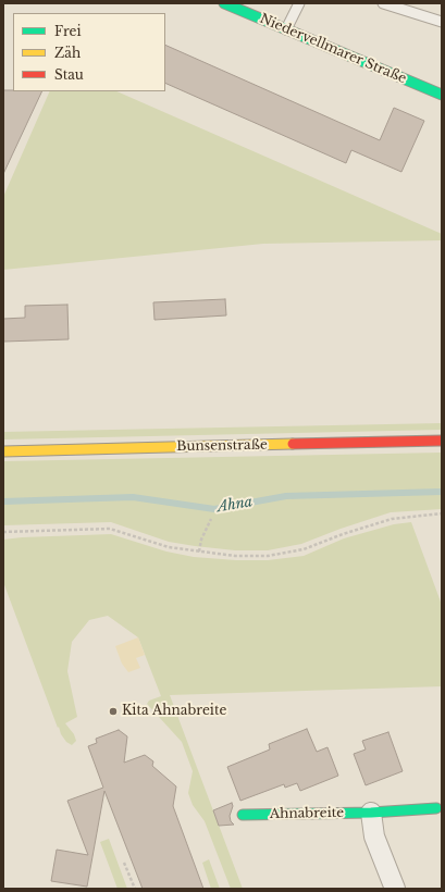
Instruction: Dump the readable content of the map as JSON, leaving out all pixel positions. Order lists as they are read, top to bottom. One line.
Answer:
{"streets":{"street":["Niedervellmarer Straße","Bunsenstraße","Ahnabreite"]},"water":["Ahna"],"places":["Kita Ahnabreite"],"legend":["Frei","Zäh","Stau"]}
